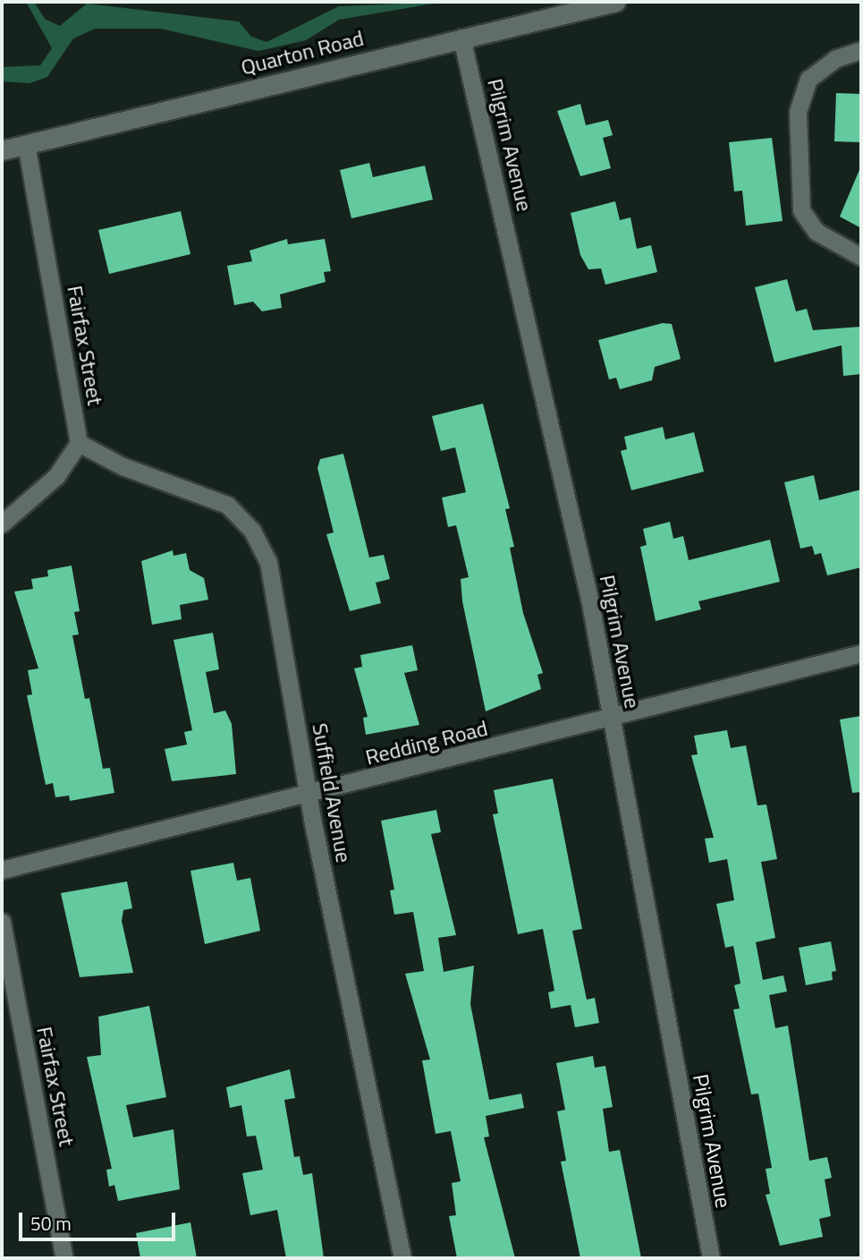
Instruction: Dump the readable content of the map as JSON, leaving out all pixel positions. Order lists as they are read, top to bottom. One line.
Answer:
{"streets":{"street":["Quarton Road","Pilgrim Avenue","Fairfax Street","Redding Road","Suffield Avenue"]},"crossings":[["Quarton Road","Pilgrim Avenue"],["Quarton Road","Fairfax Street"],["Pilgrim Avenue","Redding Road"],["Fairfax Street","Suffield Avenue"],["Redding Road","Suffield Avenue"]],"scale_bar":"50 m"}
